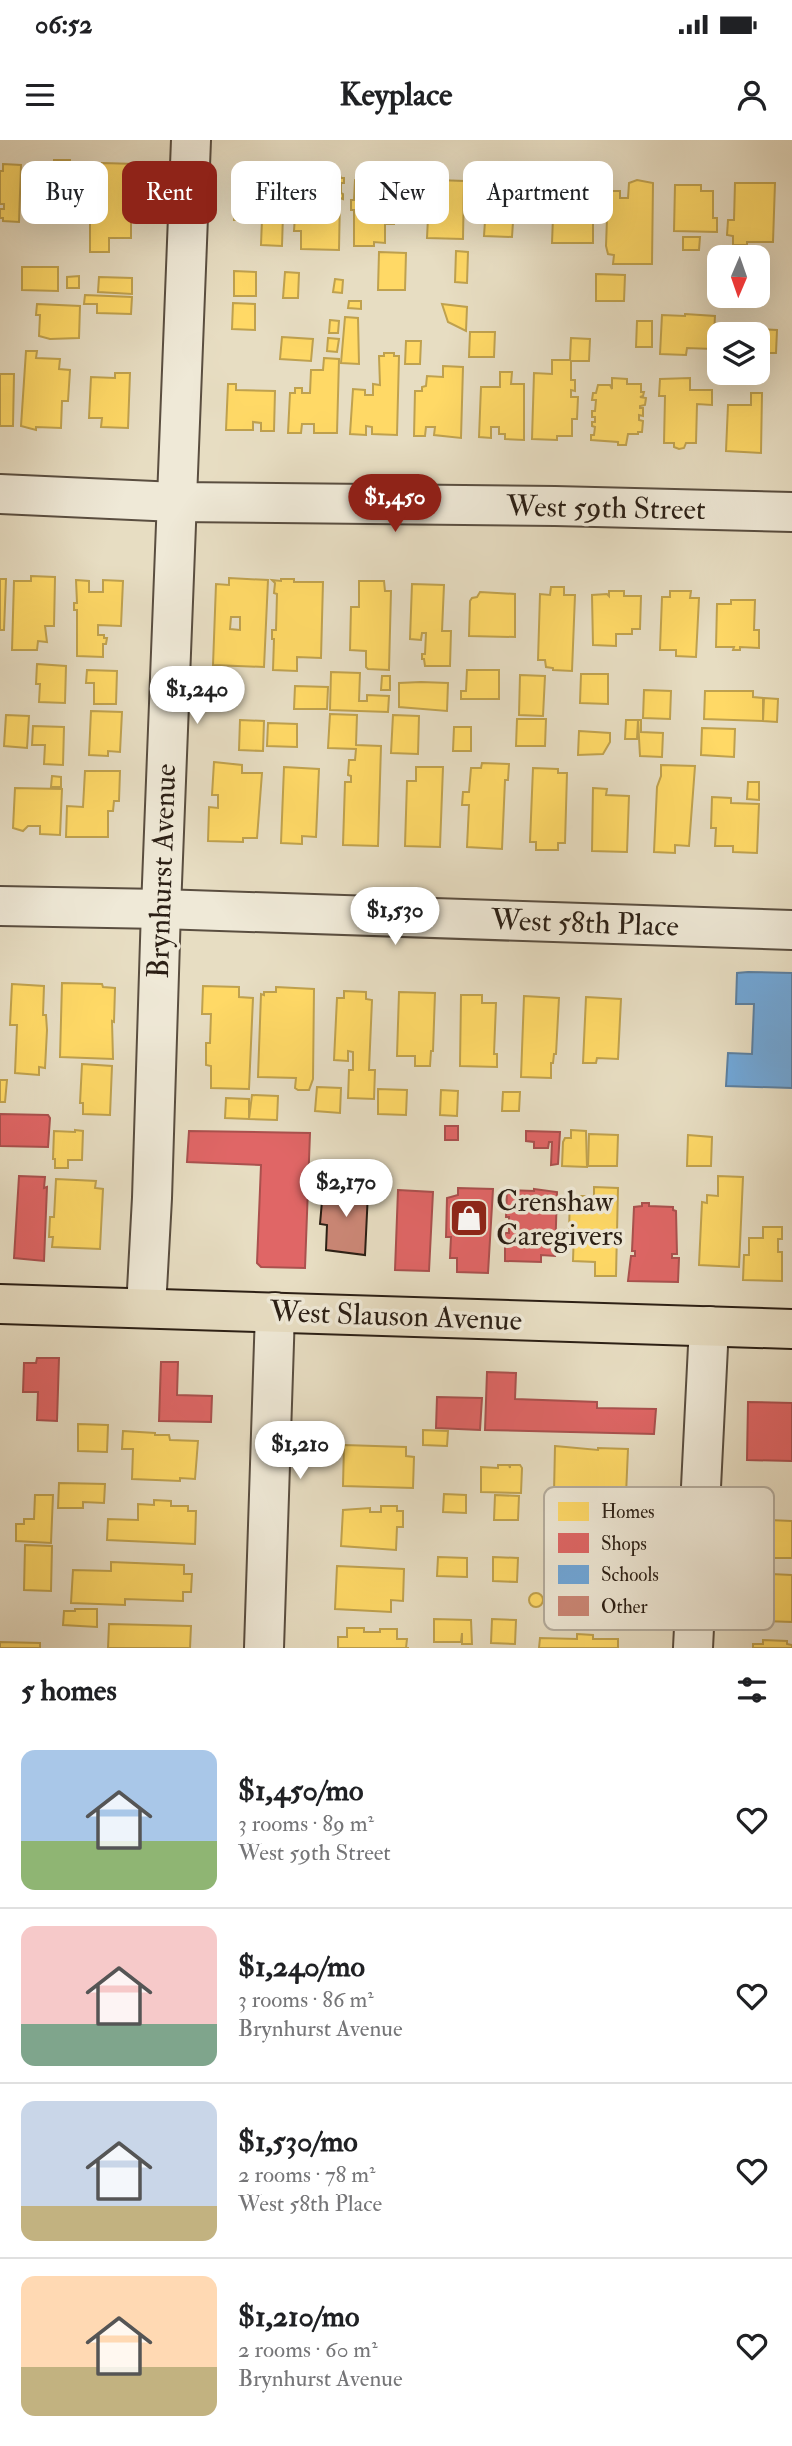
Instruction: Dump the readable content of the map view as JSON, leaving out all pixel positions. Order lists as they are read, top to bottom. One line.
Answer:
{"streets":{"main road":["West Slauson Avenue"],"street":["West 59th Street","Brynhurst Avenue","West 58th Place"]},"crossings":[["West 59th Street","Brynhurst Avenue"],["Brynhurst Avenue","West 58th Place"],["Brynhurst Avenue","West Slauson Avenue"]],"places":{"shop":["Crenshaw Caregivers"]},"legend":["Homes","Shops","Schools","Other"],"north":"bottom","page":{"status":"06:52","header":"Keyplace","chip":["Buy","Rent","Filters","New","Apartment"],"price":["$1,450","$1,240","$1,530","$2,170","$1,210"],"heading":"5 homes","list":[{"name":"$1,450/mo","note":"3 rooms · 89 m² · West 59th Street"},{"name":"$1,240/mo","note":"3 rooms · 86 m² · Brynhurst Avenue"},{"name":"$1,530/mo","note":"2 rooms · 78 m² · West 58th Place"},{"name":"$1,210/mo","note":"2 rooms · 60 m² · Brynhurst Avenue"}]}}
